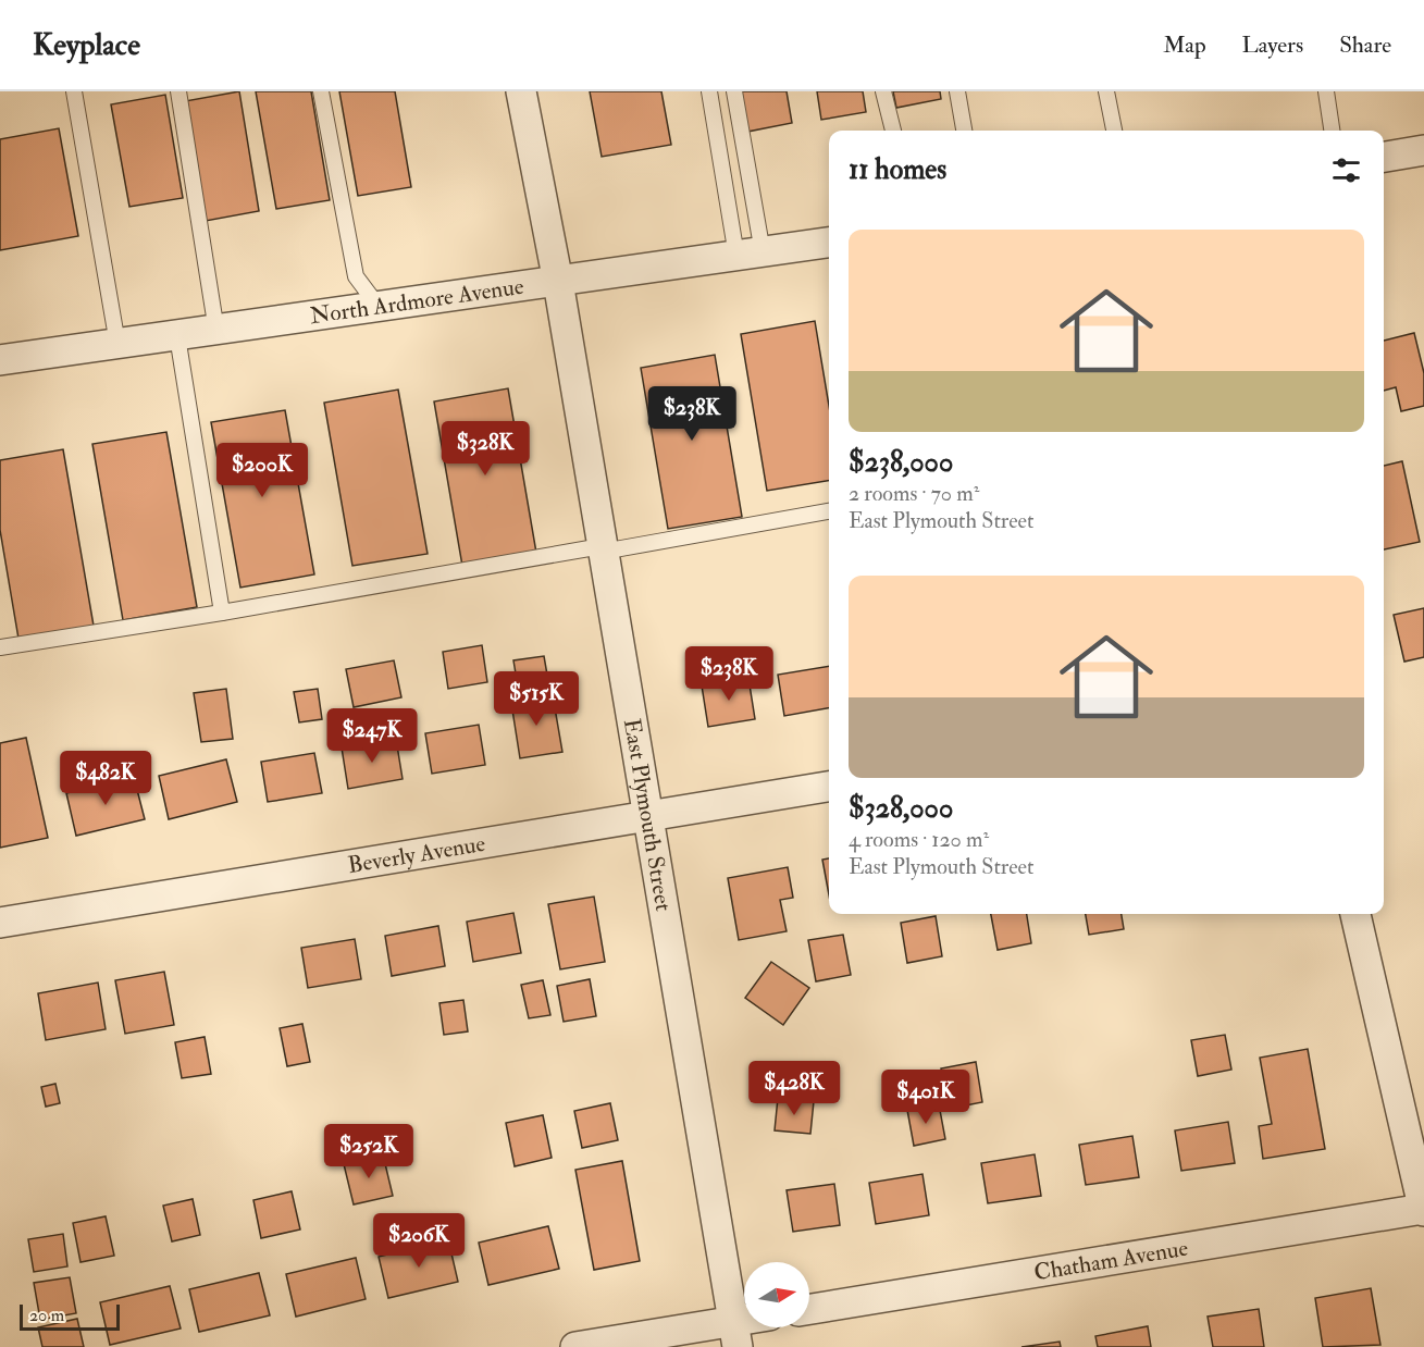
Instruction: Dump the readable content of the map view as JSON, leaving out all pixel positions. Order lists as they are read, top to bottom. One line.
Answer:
{"streets":{"street":["North Ardmore Avenue","East Plymouth Street","Beverly Avenue","Chatham Avenue"]},"crossings":[["North Ardmore Avenue","East Plymouth Street"],["East Plymouth Street","Beverly Avenue"]],"scale_bar":"20 m","north":"right","page":{"header":"Keyplace","nav":["Map","Layers","Share"],"heading":"11 homes","list":[{"name":"$238,000","note":"2 rooms · 70 m² · East Plymouth Street"},{"name":"$328,000","note":"4 rooms · 120 m² · East Plymouth Street"}],"price":["$238K","$328K","$200K","$238K","$515K","$247K","$482K","$428K","$401K","$252K","$206K"],"scale":"20 m"}}
